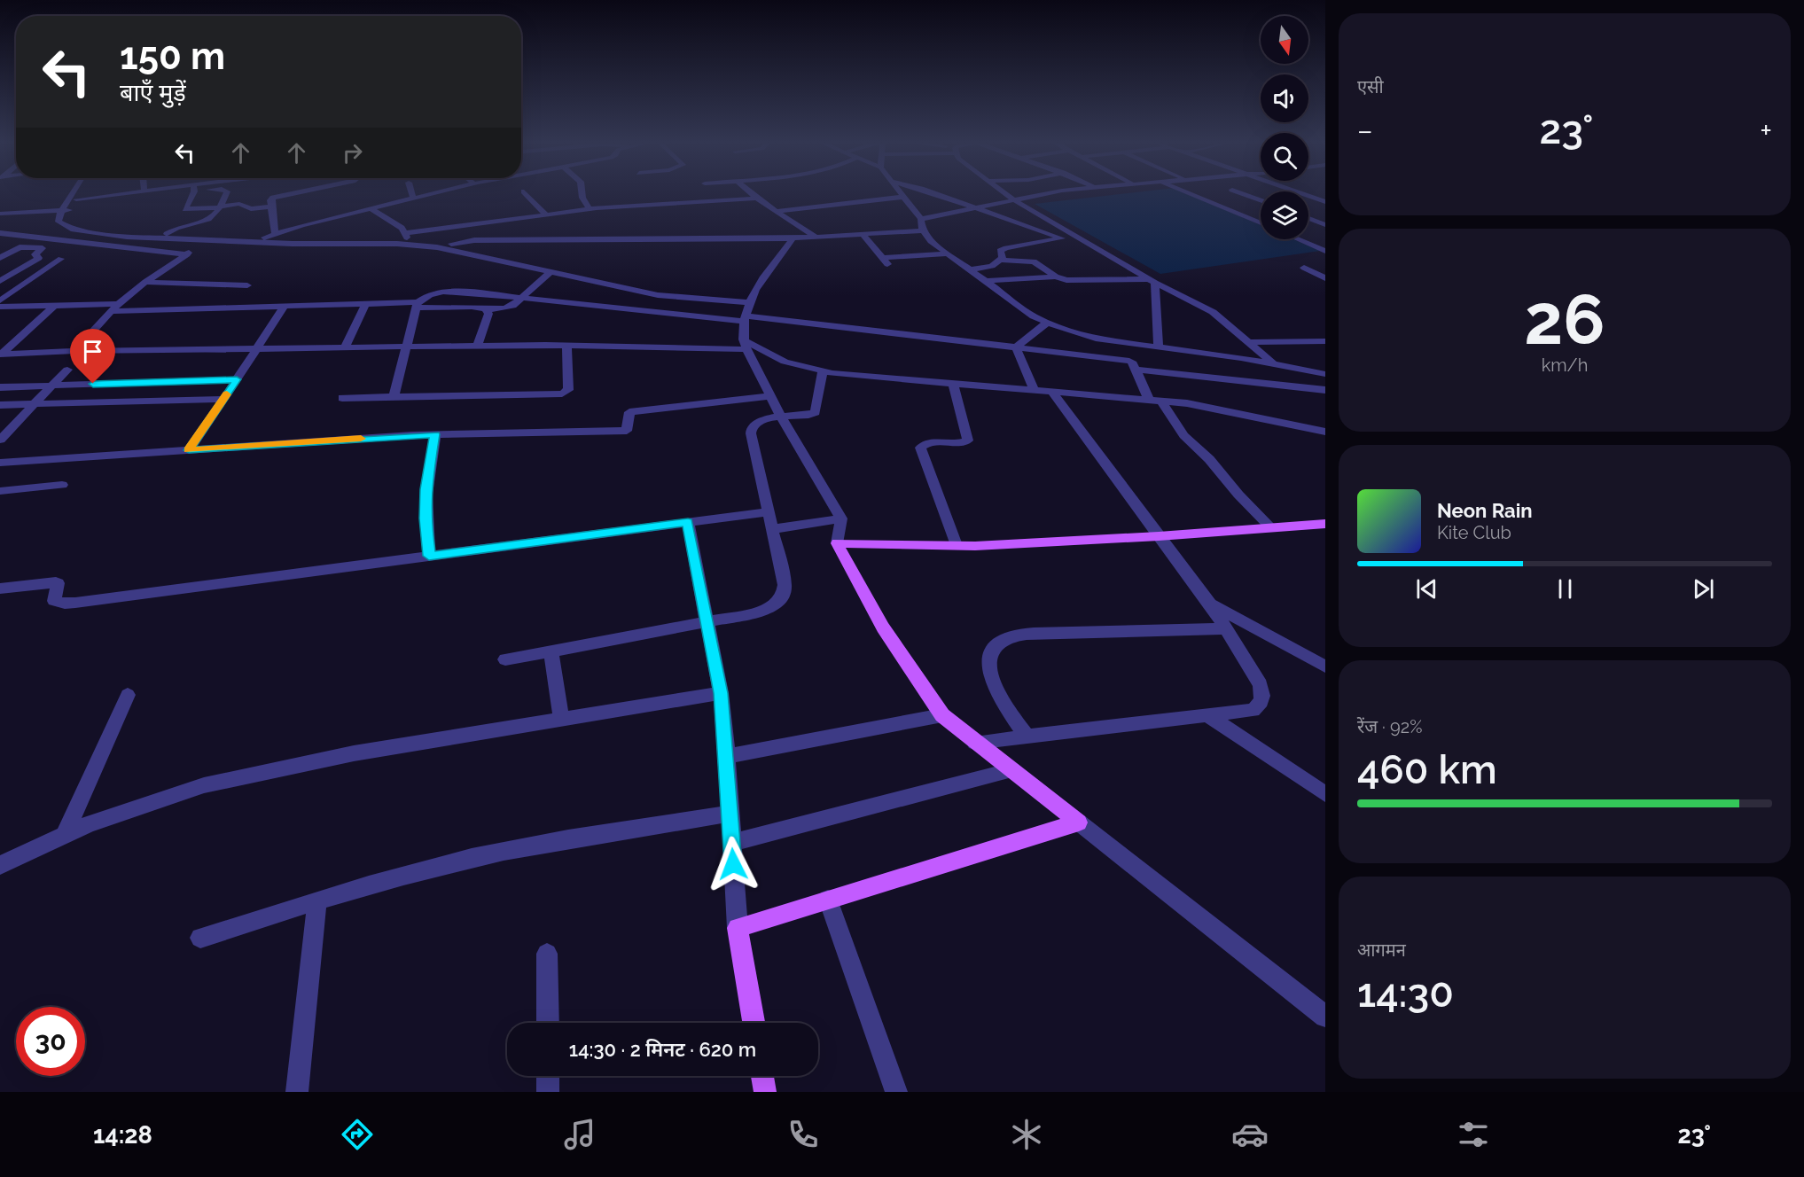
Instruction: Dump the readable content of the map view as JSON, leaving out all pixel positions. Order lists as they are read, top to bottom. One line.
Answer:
{"north":"bottom","page":{"tile":["एसी",["26","km/h"],["रेंज · 92%","460 km"],["आगमन","14:30"]],"turn":["150 m","बाएँ मुड़ें"],"heat":["−","23°","+"],"song":["Neon Rain","Kite Club"],"limit":"30","trip":"14:30 · 2 मिनट · 620 m","tabs":["14:28","23°"]}}
